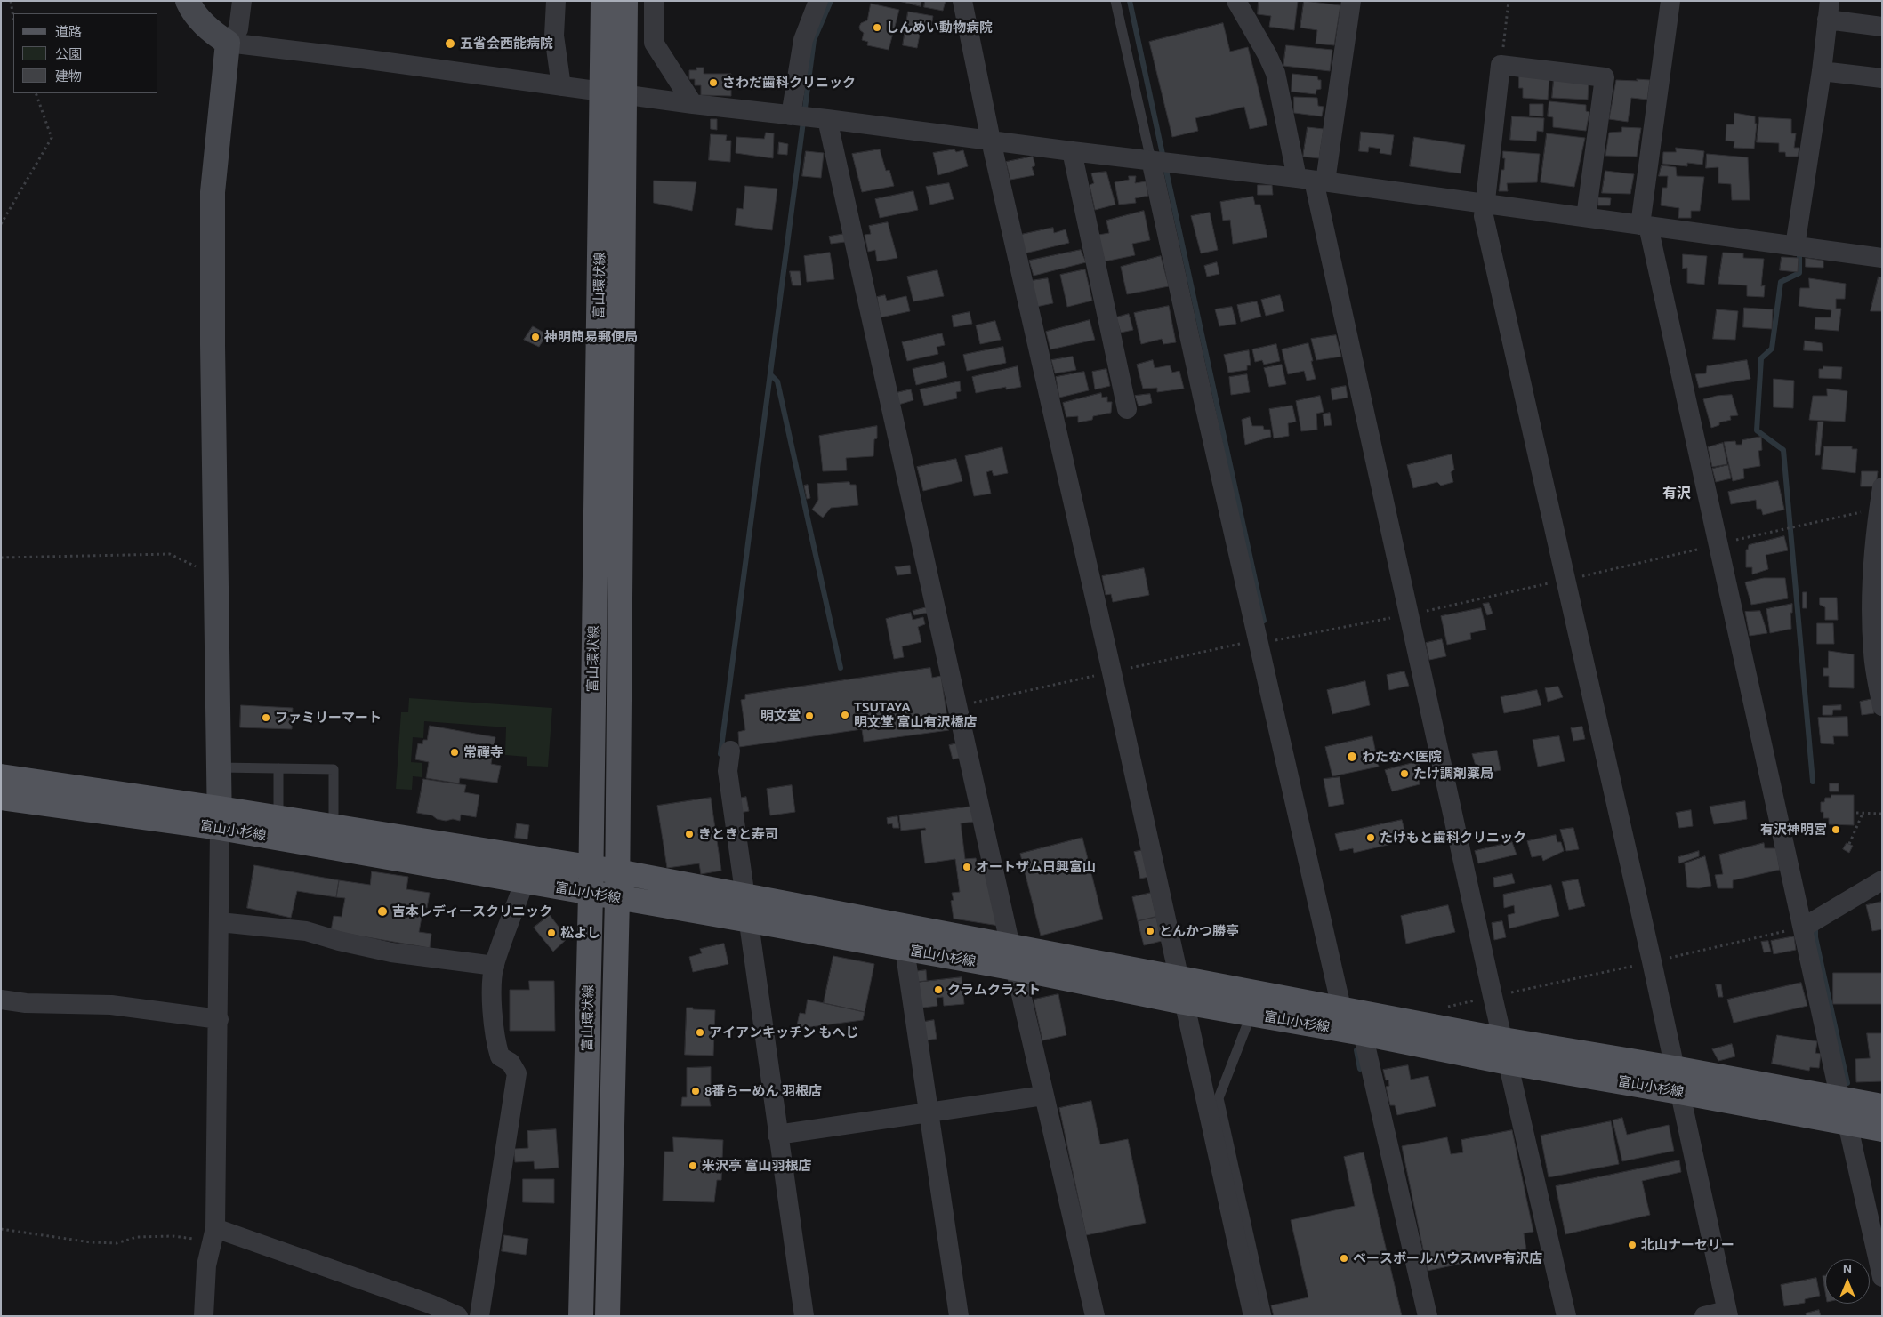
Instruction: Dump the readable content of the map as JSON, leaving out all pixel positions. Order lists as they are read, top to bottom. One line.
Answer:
{"streets":{"main road":["富山環状線","富山小杉線"]},"crossings":[["富山環状線","富山小杉線"]],"districts":["有沢"],"places":["しんめい動物病院","五省会西能病院","さわだ歯科クリニック","神明簡易郵便局","TSUTAYA 明文堂 富山有沢橋店","明文堂","ファミリーマート","常禪寺","わたなべ医院","たけ調剤薬局","有沢神明宮","きときと寿司","たけもと歯科クリニック","オートザム日興富山","吉本レディースクリニック","とんかつ勝亭","松よし","クラムクラスト","アイアンキッチン もへじ","8番らーめん 羽根店","米沢亭 富山羽根店","北山ナーセリー","ベースボールハウスMVP有沢店"],"legend":["道路","公園","建物"],"north":"top"}
